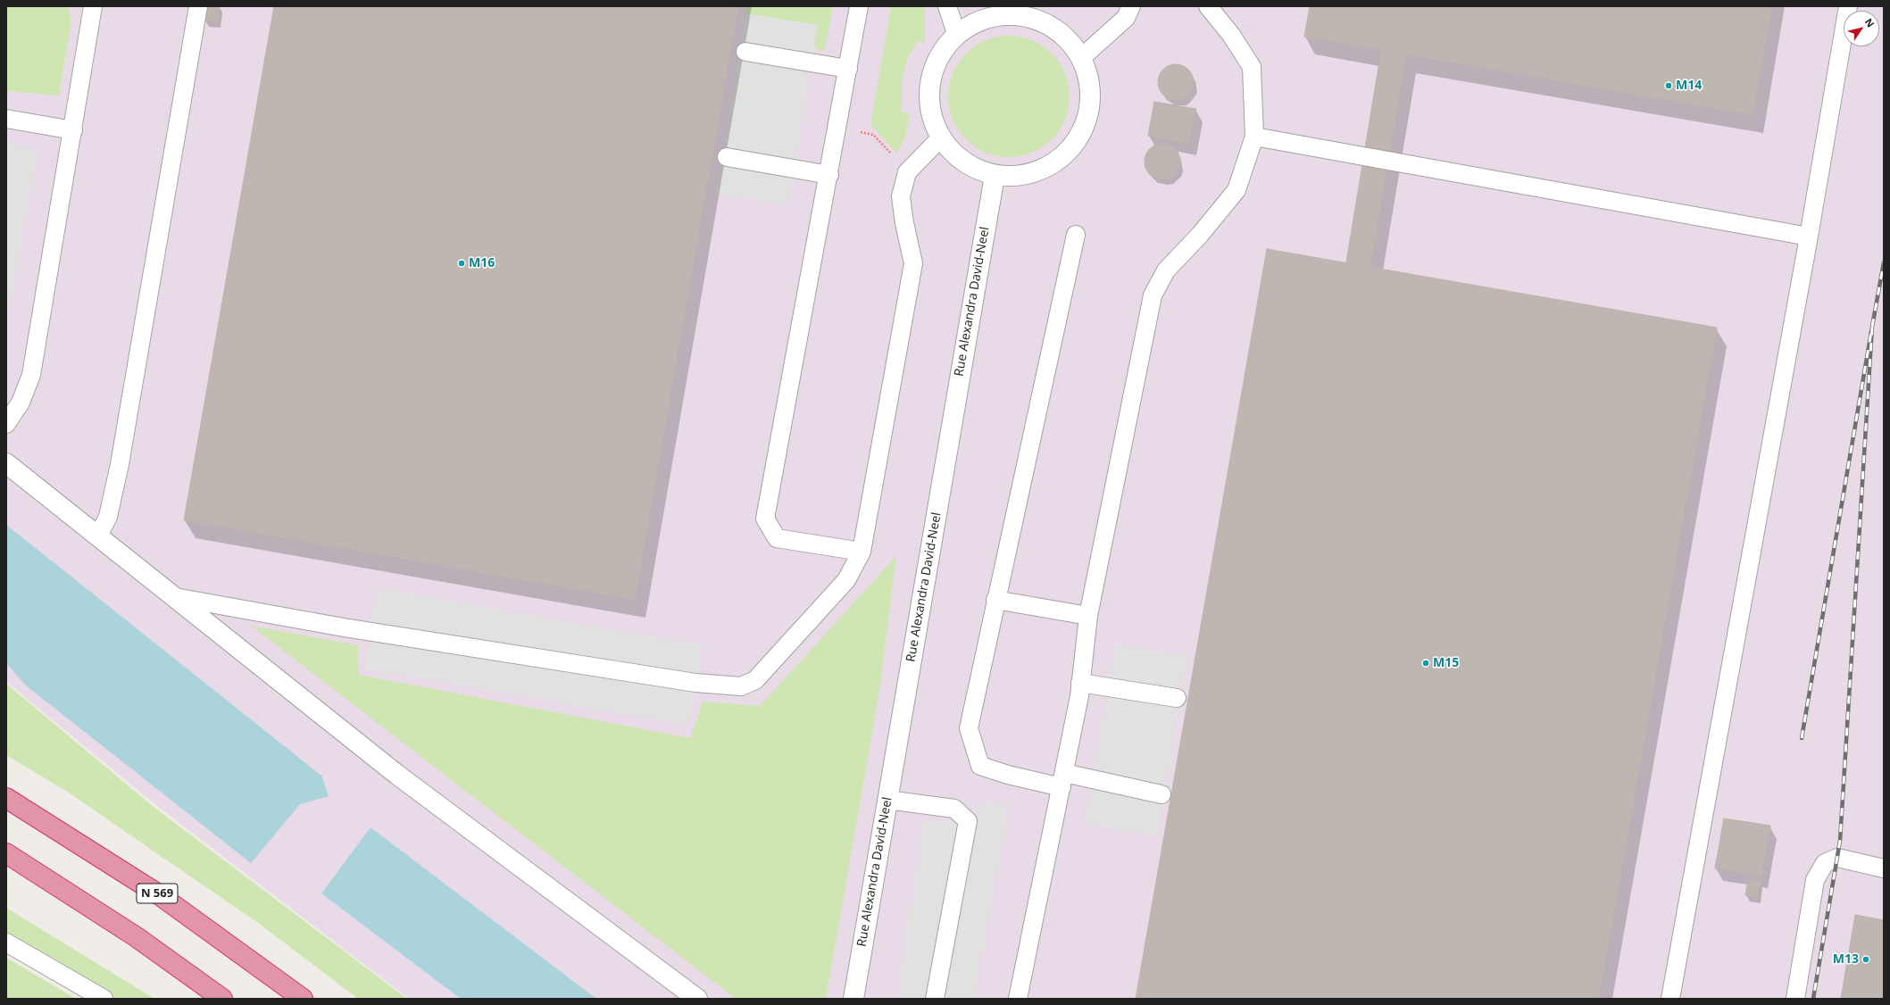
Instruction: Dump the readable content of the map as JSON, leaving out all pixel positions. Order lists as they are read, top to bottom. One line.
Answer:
{"streets":{"highway":["N 569"],"street":["Rue Alexandra David-Neel"]},"places":["M14","M16","M15","M13"],"north":"top right"}
